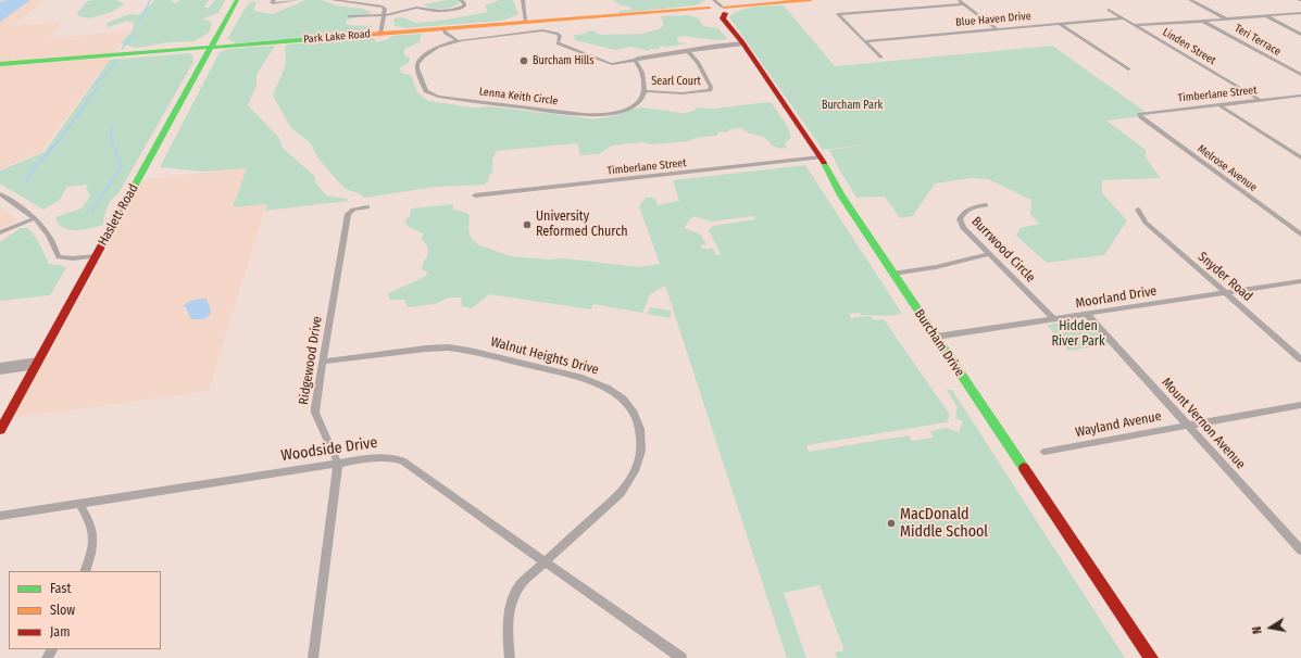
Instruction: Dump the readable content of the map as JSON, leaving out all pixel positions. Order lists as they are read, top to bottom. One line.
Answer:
{"streets":{"street":["Blue Haven Drive","Park Lake Road","Teri Terrace","Linden Street","Searl Court","Timberlane Street","Lenna Keith Circle","Melrose Avenue","Haslett Road","Burrwood Circle","Snyder Road","Moorland Drive","Burcham Drive","Walnut Heights Drive","Ridgewood Drive","Mount Vernon Avenue","Wayland Avenue","Woodside Drive"]},"crossings":[["Blue Haven Drive","Linden Street"],["Park Lake Road","Haslett Road"],["Park Lake Road","Burcham Drive"],["Linden Street","Timberlane Street"],["Searl Court","Lenna Keith Circle"],["Timberlane Street","Melrose Avenue"],["Timberlane Street","Burcham Drive"],["Lenna Keith Circle","Burcham Drive"],["Burrwood Circle","Moorland Drive"],["Snyder Road","Moorland Drive"],["Moorland Drive","Burcham Drive"],["Moorland Drive","Mount Vernon Avenue"],["Walnut Heights Drive","Ridgewood Drive"],["Walnut Heights Drive","Woodside Drive"],["Ridgewood Drive","Woodside Drive"],["Mount Vernon Avenue","Wayland Avenue"]],"parks":["Burcham Park","Hidden River Park"],"places":["Burcham Hills","University Reformed Church","MacDonald Middle School"],"legend":["Fast","Slow","Jam"],"north":"left"}
